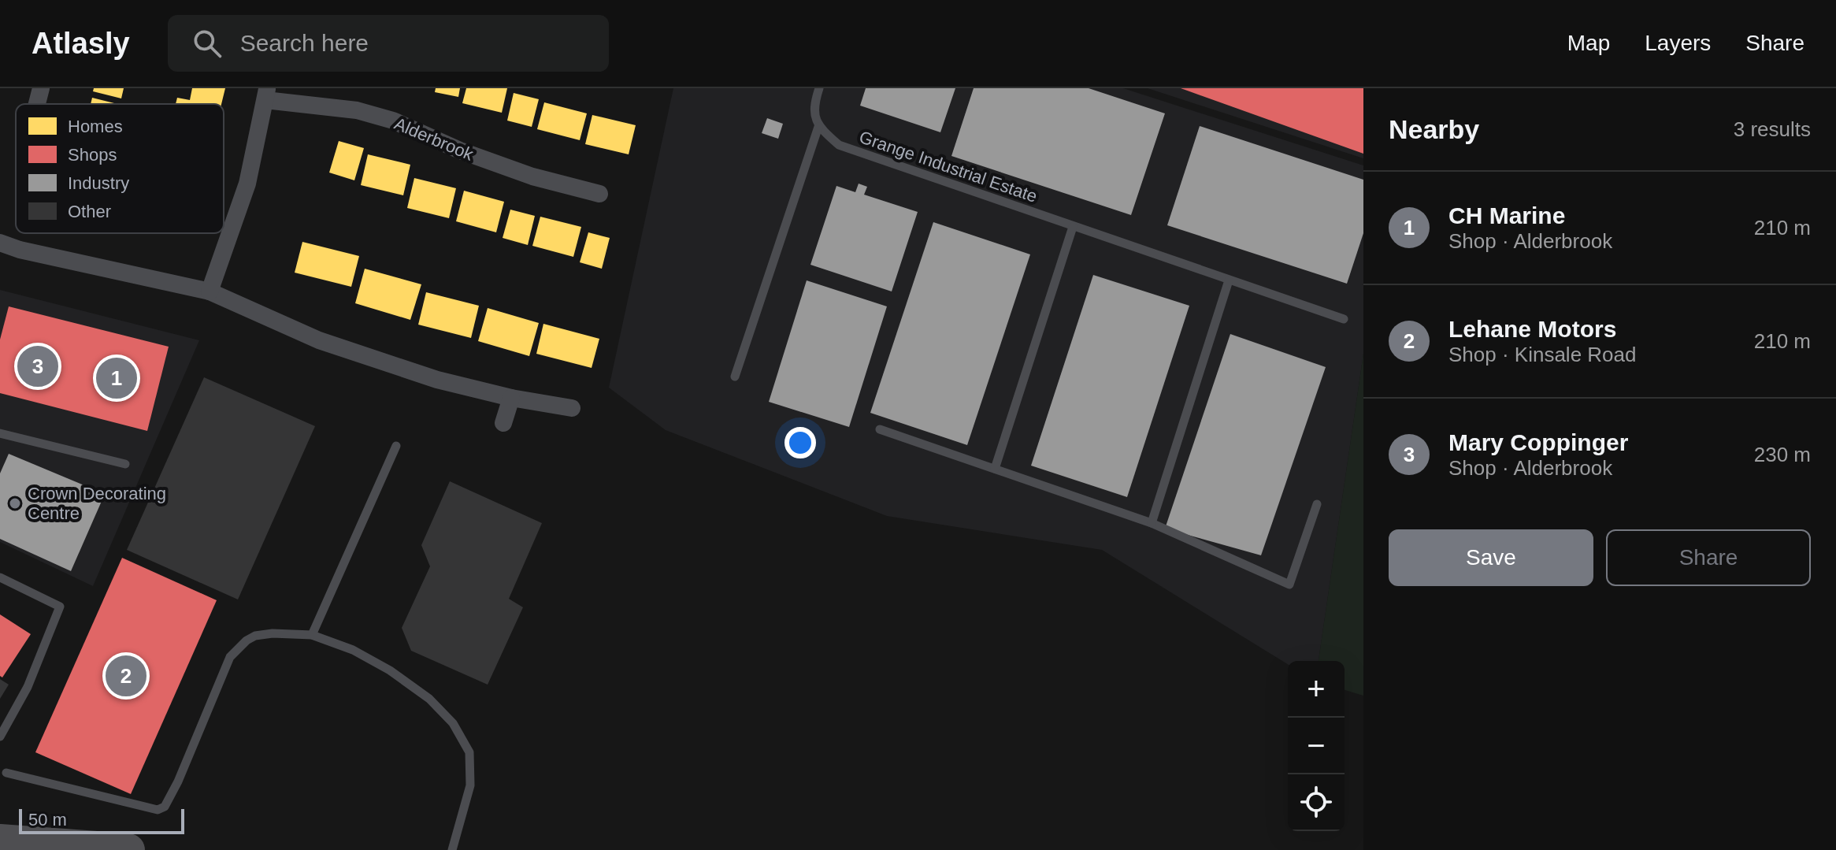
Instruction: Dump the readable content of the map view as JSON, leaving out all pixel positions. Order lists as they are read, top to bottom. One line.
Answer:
{"streets":{"street":["Alderbrook"],"lane":["Grange Industrial Estate"]},"places":["Crown Decorating Centre"],"legend":["Homes","Shops","Industry","Other"],"scale_bar":"50 m","page":{"header":"Atlasly","search":"Search here","nav":["Map","Layers","Share"],"heading":["Nearby","3 results"],"list":[{"mark":"1","name":"CH Marine","note":"Shop · Alderbrook","value":"210 m"},{"mark":"2","name":"Lehane Motors","note":"Shop · Kinsale Road","value":"210 m"},{"mark":"3","name":"Mary Coppinger","note":"Shop · Alderbrook","value":"230 m"}],"pins":["3","1","2"],"buttons":["Save","Share"],"map_buttons":["+","−"],"scale":"50 m"}}
